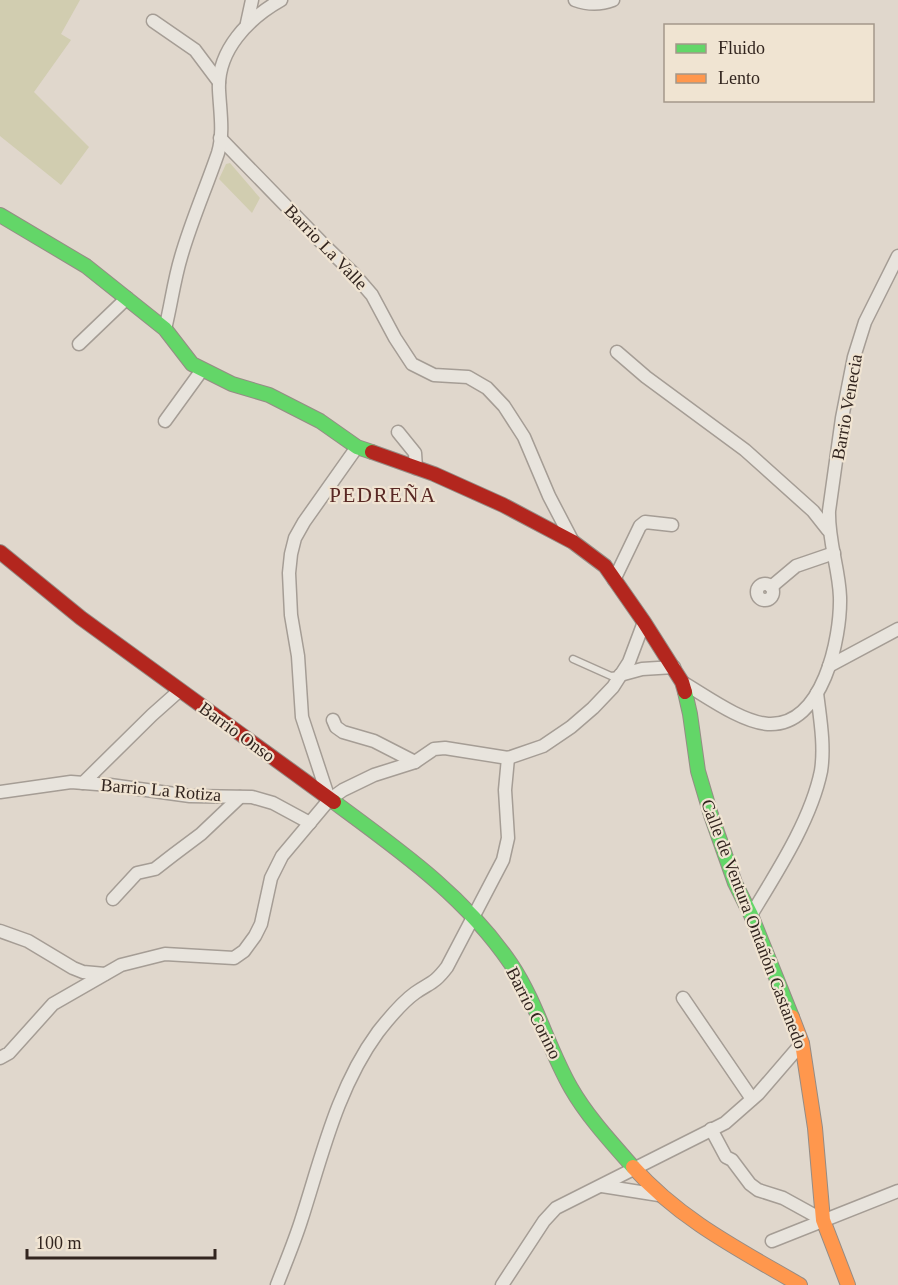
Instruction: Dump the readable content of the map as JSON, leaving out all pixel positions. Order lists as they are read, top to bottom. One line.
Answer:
{"streets":{"street":["Barrio La Valle","Barrio Venecia","Barrio Onso","Barrio La Rotiza","Calle de Ventura Ontañón Castanedo","Barrio Corino"]},"crossings":[["Barrio La Valle","Calle de Ventura Ontañón Castanedo"],["Barrio Venecia","Calle de Ventura Ontañón Castanedo"],["Barrio Onso","Barrio La Rotiza"],["Barrio Onso","Barrio Corino"]],"districts":["PEDREÑA"],"legend":["Fluido","Lento"],"scale_bar":"100 m"}
